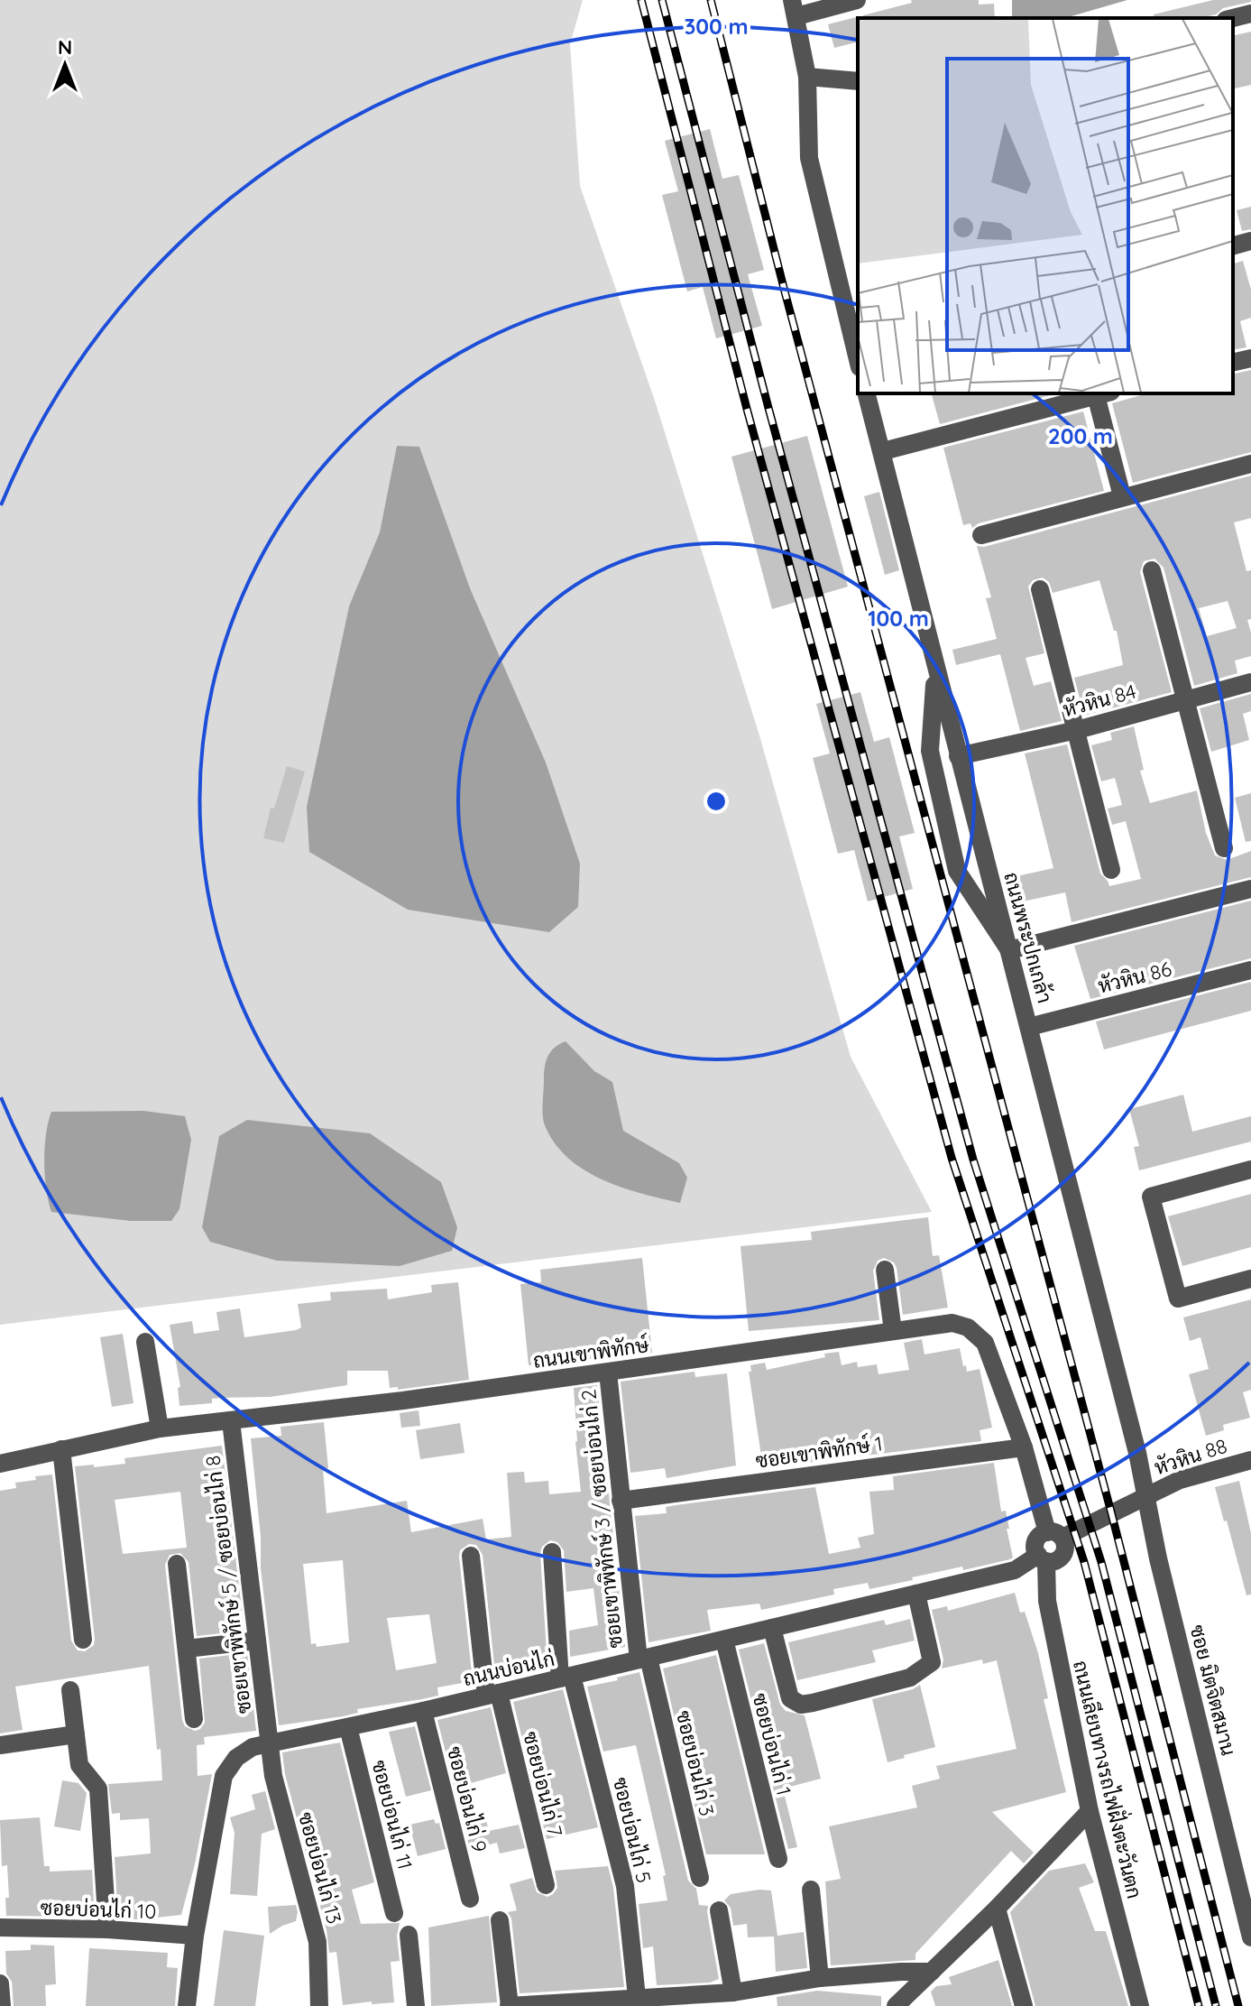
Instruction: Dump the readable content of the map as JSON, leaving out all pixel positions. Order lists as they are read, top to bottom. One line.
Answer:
{"streets":{"street":["หัวหิน 84","ถนนพระปกเกล้า","หัวหิน 86","ถนนเขาพิทักษ์","ซอยเขาพิทักษ์ 1","หัวหิน 88","ซอยเขาพิทักษ์ 3 / ซอยบ่อนไก่ 2","ซอยเขาพิทักษ์ 5 / ซอยบ่อนไก่ 8","ถนนบ่อนไก่","ซอย มิตจิตสมาน","ซอยบ่อนไก่ 1","ซอยบ่อนไก่ 3","ถนนเลียบทางรถไฟฝั่งตะวันตก","ซอยบ่อนไก่ 7","ซอยบ่อนไก่ 9","ซอยบ่อนไก่ 11","ซอยบ่อนไก่ 5","ซอยบ่อนไก่ 13","ซอยบ่อนไก่ 10"]},"crossings":[["หัวหิน 84","ถนนพระปกเกล้า"],["ถนนพระปกเกล้า","หัวหิน 86"],["ถนนพระปกเกล้า","หัวหิน 88"],["ถนนพระปกเกล้า","ซอย มิตจิตสมาน"],["ถนนเขาพิทักษ์","ซอยเขาพิทักษ์ 1"],["ถนนเขาพิทักษ์","หัวหิน 88"],["ถนนเขาพิทักษ์","ซอยเขาพิทักษ์ 3 / ซอยบ่อนไก่ 2"],["ถนนเขาพิทักษ์","ซอยเขาพิทักษ์ 5 / ซอยบ่อนไก่ 8"],["ถนนเขาพิทักษ์","ถนนบ่อนไก่"],["ถนนเขาพิทักษ์","ถนนเลียบทางรถไฟฝั่งตะวันตก"],["ซอยเขาพิทักษ์ 1","ซอยเขาพิทักษ์ 3 / ซอยบ่อนไก่ 2"],["หัวหิน 88","ถนนบ่อนไก่"],["หัวหิน 88","ซอย มิตจิตสมาน"],["หัวหิน 88","ถนนเลียบทางรถไฟฝั่งตะวันตก"],["ซอยเขาพิทักษ์ 3 / ซอยบ่อนไก่ 2","ถนนบ่อนไก่"],["ซอยเขาพิทักษ์ 3 / ซอยบ่อนไก่ 2","ซอยบ่อนไก่ 3"],["ซอยเขาพิทักษ์ 5 / ซอยบ่อนไก่ 8","ถนนบ่อนไก่"],["ซอยเขาพิทักษ์ 5 / ซอยบ่อนไก่ 8","ซอยบ่อนไก่ 13"],["ถนนบ่อนไก่","ซอยบ่อนไก่ 1"],["ถนนบ่อนไก่","ซอยบ่อนไก่ 3"],["ถนนบ่อนไก่","ถนนเลียบทางรถไฟฝั่งตะวันตก"],["ถนนบ่อนไก่","ซอยบ่อนไก่ 7"],["ถนนบ่อนไก่","ซอยบ่อนไก่ 9"],["ถนนบ่อนไก่","ซอยบ่อนไก่ 11"],["ถนนบ่อนไก่","ซอยบ่อนไก่ 5"],["ถนนบ่อนไก่","ซอยบ่อนไก่ 13"],["ถนนบ่อนไก่","ซอยบ่อนไก่ 10"]],"north":"top","rings":["300 m","200 m","100 m"]}
